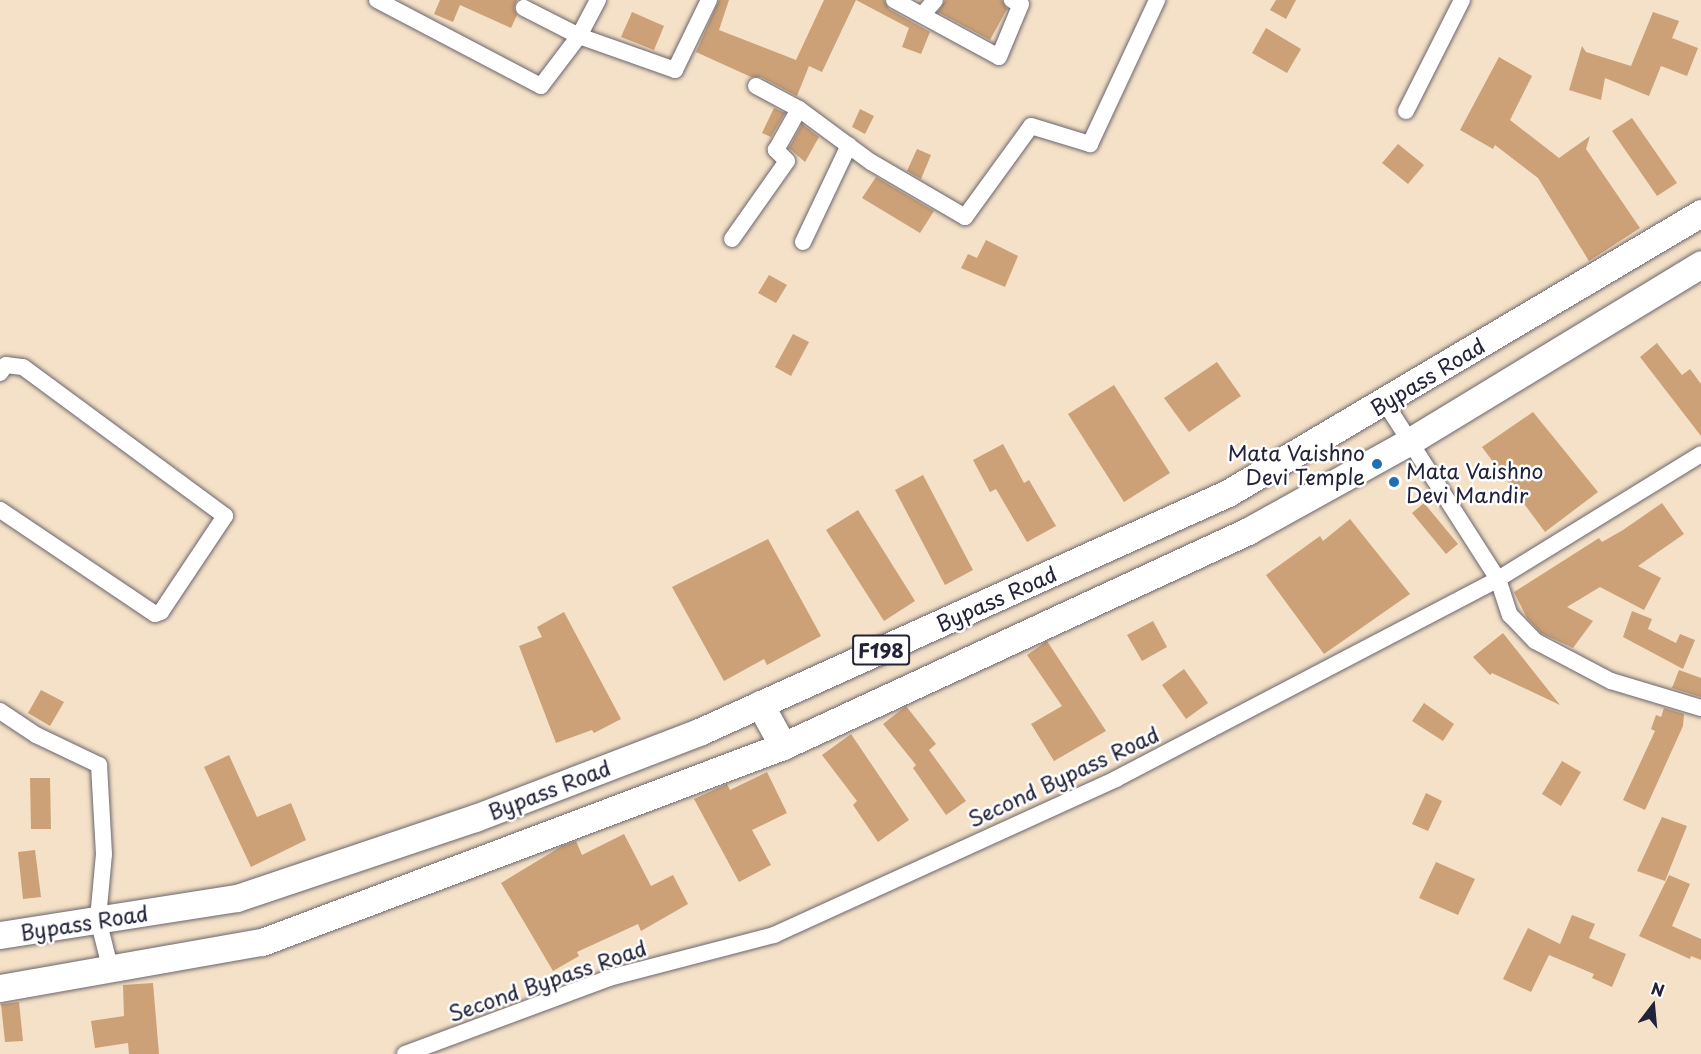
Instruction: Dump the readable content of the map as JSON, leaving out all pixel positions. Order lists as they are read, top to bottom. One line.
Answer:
{"streets":{"main road":["Bypass Road","F198"],"street":["Second Bypass Road"]},"places":["Mata Vaishno Devi Temple","Mata Vaishno Devi Mandir"],"north":"top"}
